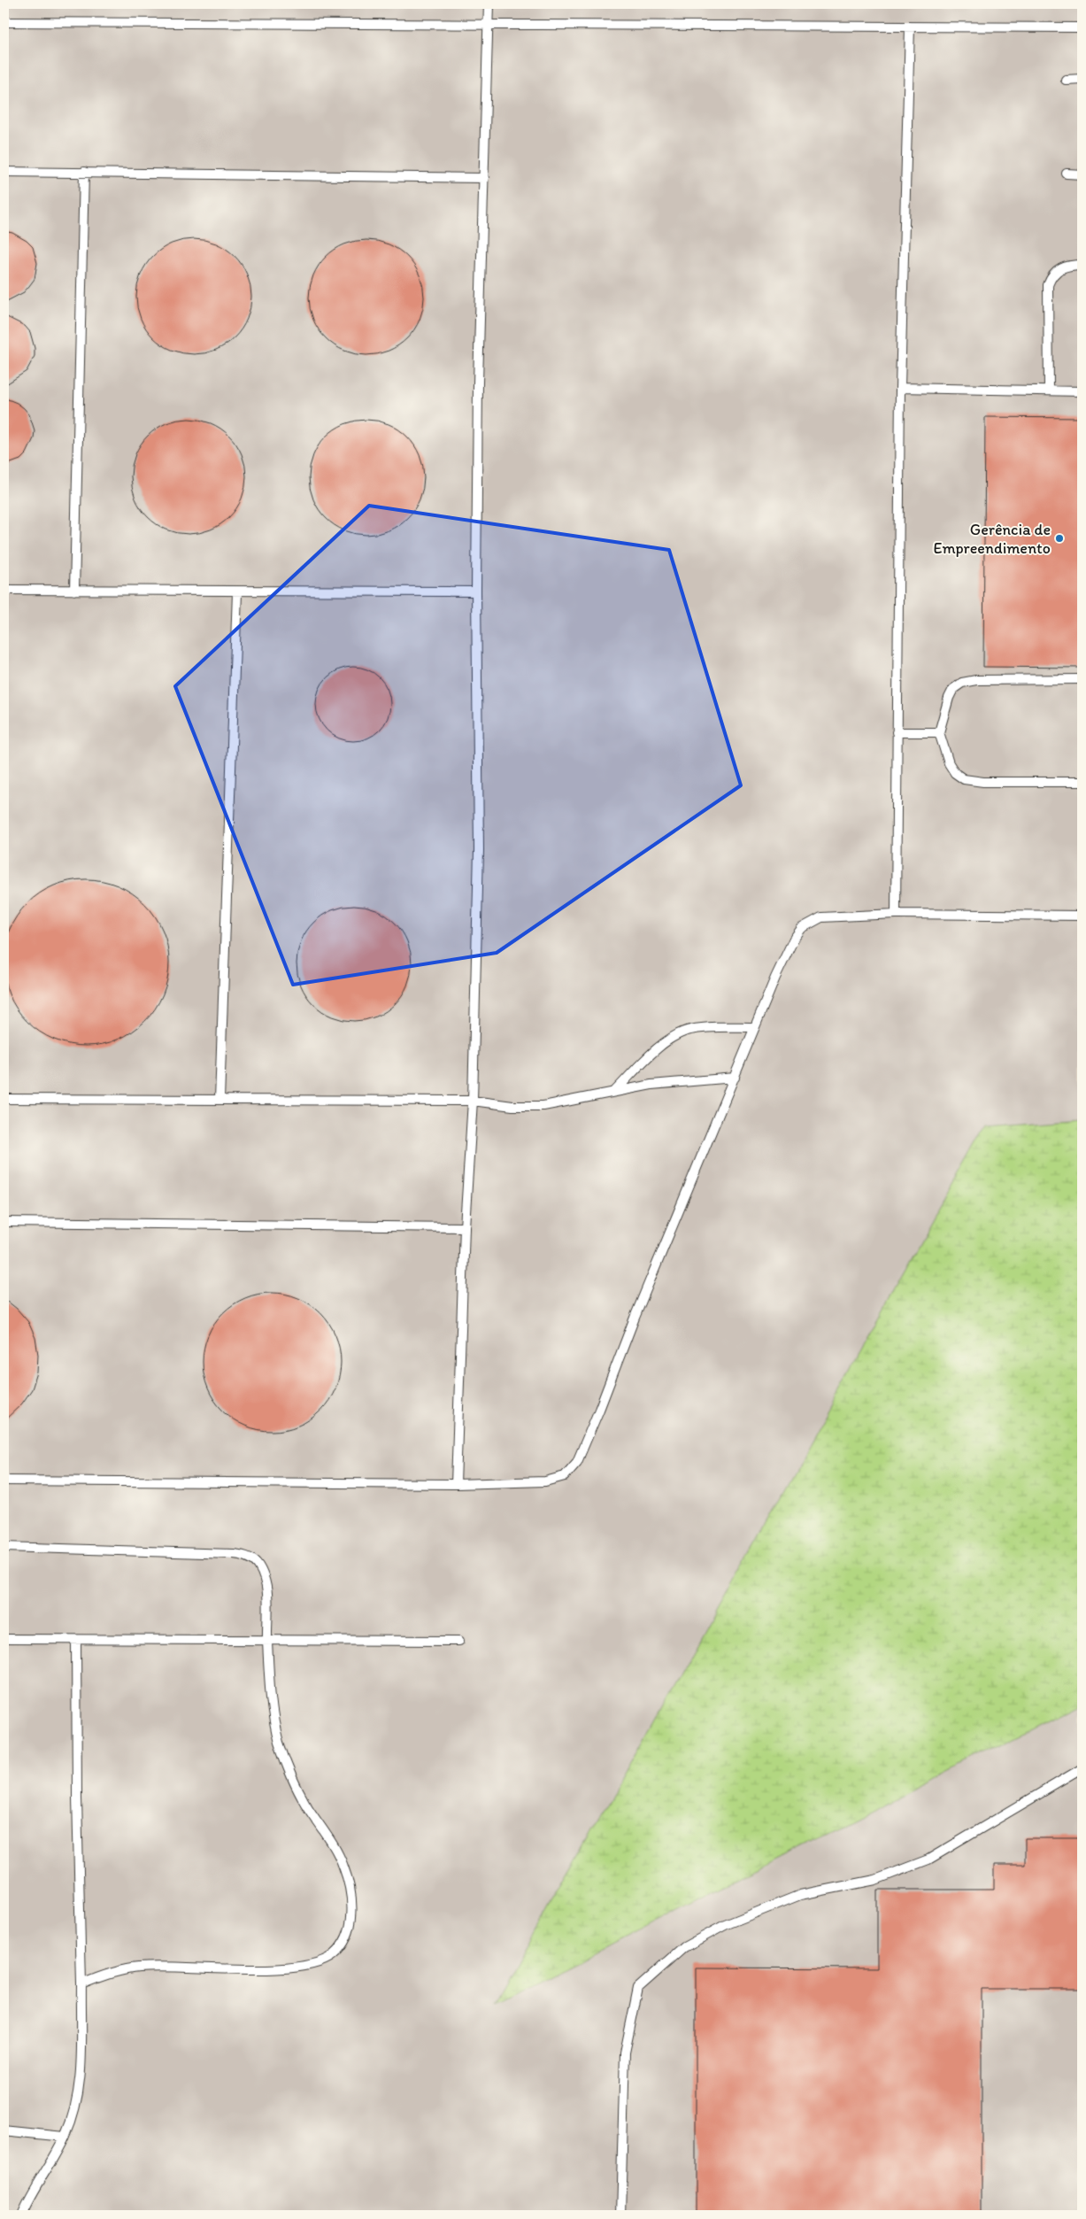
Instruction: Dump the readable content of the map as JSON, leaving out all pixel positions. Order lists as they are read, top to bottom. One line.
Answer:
{"places":["Gerência de Empreendimento"]}
